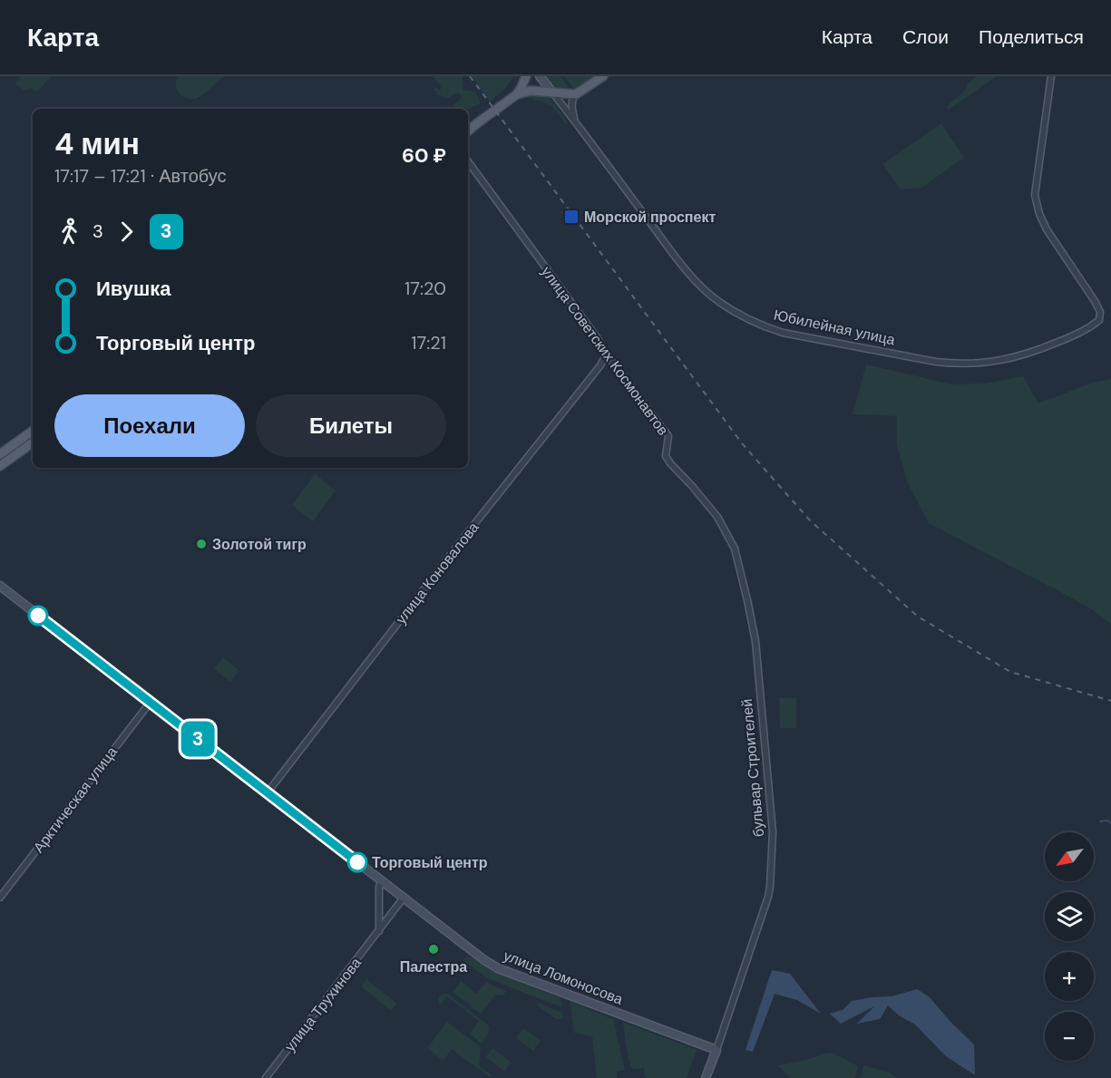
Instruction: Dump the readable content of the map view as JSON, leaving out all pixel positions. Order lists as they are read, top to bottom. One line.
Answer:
{"streets":{"street":["Юбилейная улица","улица Советских Космонавтов","улица Коновалова","бульвар Строителей","Арктическая улица","улица Ломоносова","улица Трухинова"]},"crossings":[["улица Советских Космонавтов","улица Коновалова"],["улица Советских Космонавтов","бульвар Строителей"],["улица Коновалова","улица Ломоносова"],["бульвар Строителей","улица Ломоносова"],["Арктическая улица","улица Ломоносова"],["улица Ломоносова","улица Трухинова"]],"places":{"transit":["Морской проспект"],"other":["Золотой тигр","Торговый центр","Палестра"]},"lines":["bus line 3"],"north":"bottom left","page":{"header":"Карта","nav":["Карта","Слои","Поделиться"],"on_map":"3","heading":["4 мин","17:17 – 17:21 · Автобус","60 ₽"],"legs":["3","3"],"list":[{"name":"Ивушка","value":"17:20"},{"name":"Торговый центр","value":"17:21"}],"buttons":["Поехали","Билеты"],"map_buttons":["+","−"]}}
